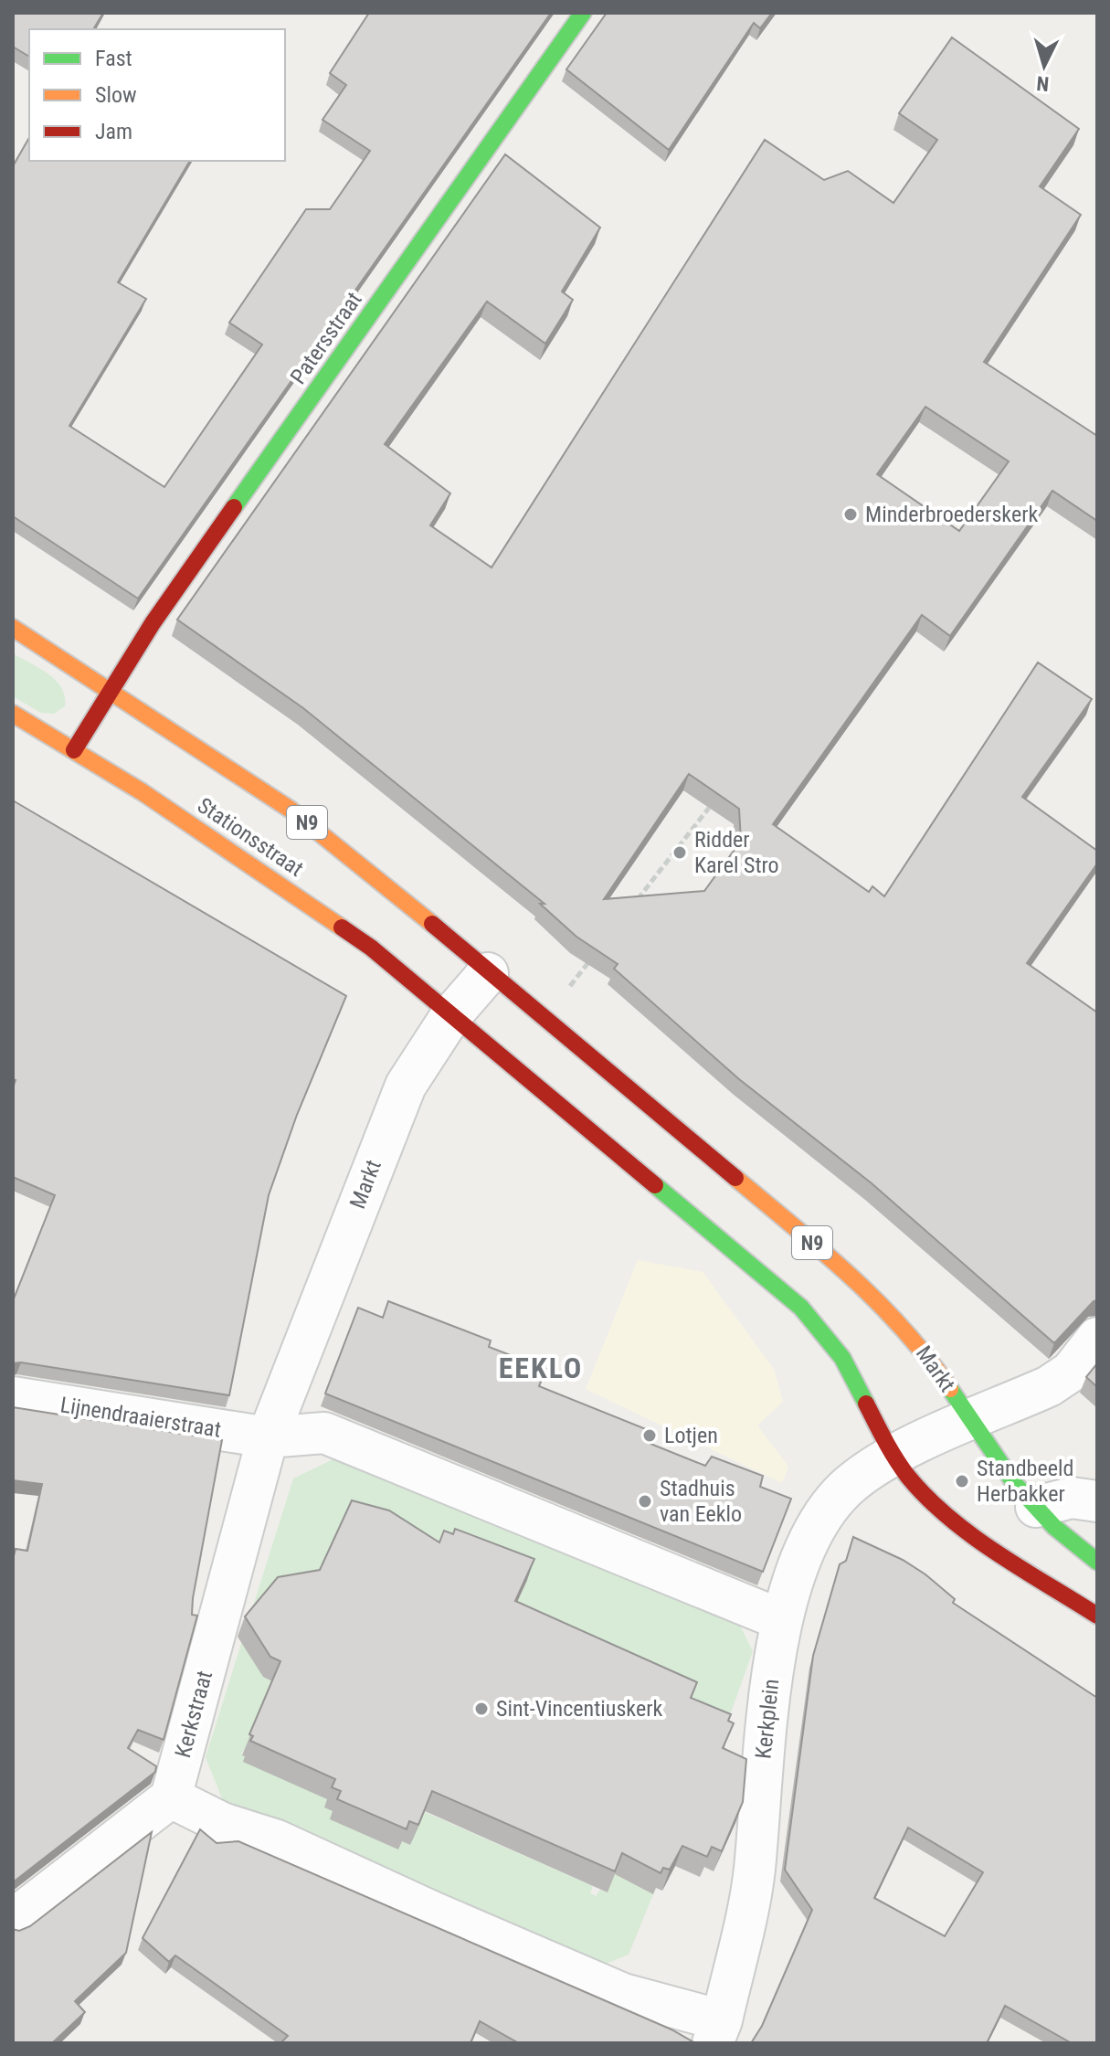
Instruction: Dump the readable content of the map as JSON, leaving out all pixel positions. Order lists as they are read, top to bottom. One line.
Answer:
{"streets":{"main road":["Patersstraat","N9","Stationsstraat","Markt"],"street":["Lijnendraaierstraat","Kerkstraat","Kerkplein"]},"crossings":[["Patersstraat","N9"],["Patersstraat","Stationsstraat"],["Patersstraat","Markt"],["N9","Stationsstraat"],["N9","Markt"],["N9","Kerkplein"],["Stationsstraat","Markt"],["Markt","Lijnendraaierstraat"],["Markt","Kerkstraat"],["Lijnendraaierstraat","Kerkstraat"],["Kerkstraat","Kerkplein"]],"districts":["EEKLO"],"places":["Minderbroederskerk","Ridder Karel Stro","Lotjen","Standbeeld Herbakker","Stadhuis van Eeklo","Sint-Vincentiuskerk"],"legend":["Fast","Slow","Jam"],"north":"bottom"}
